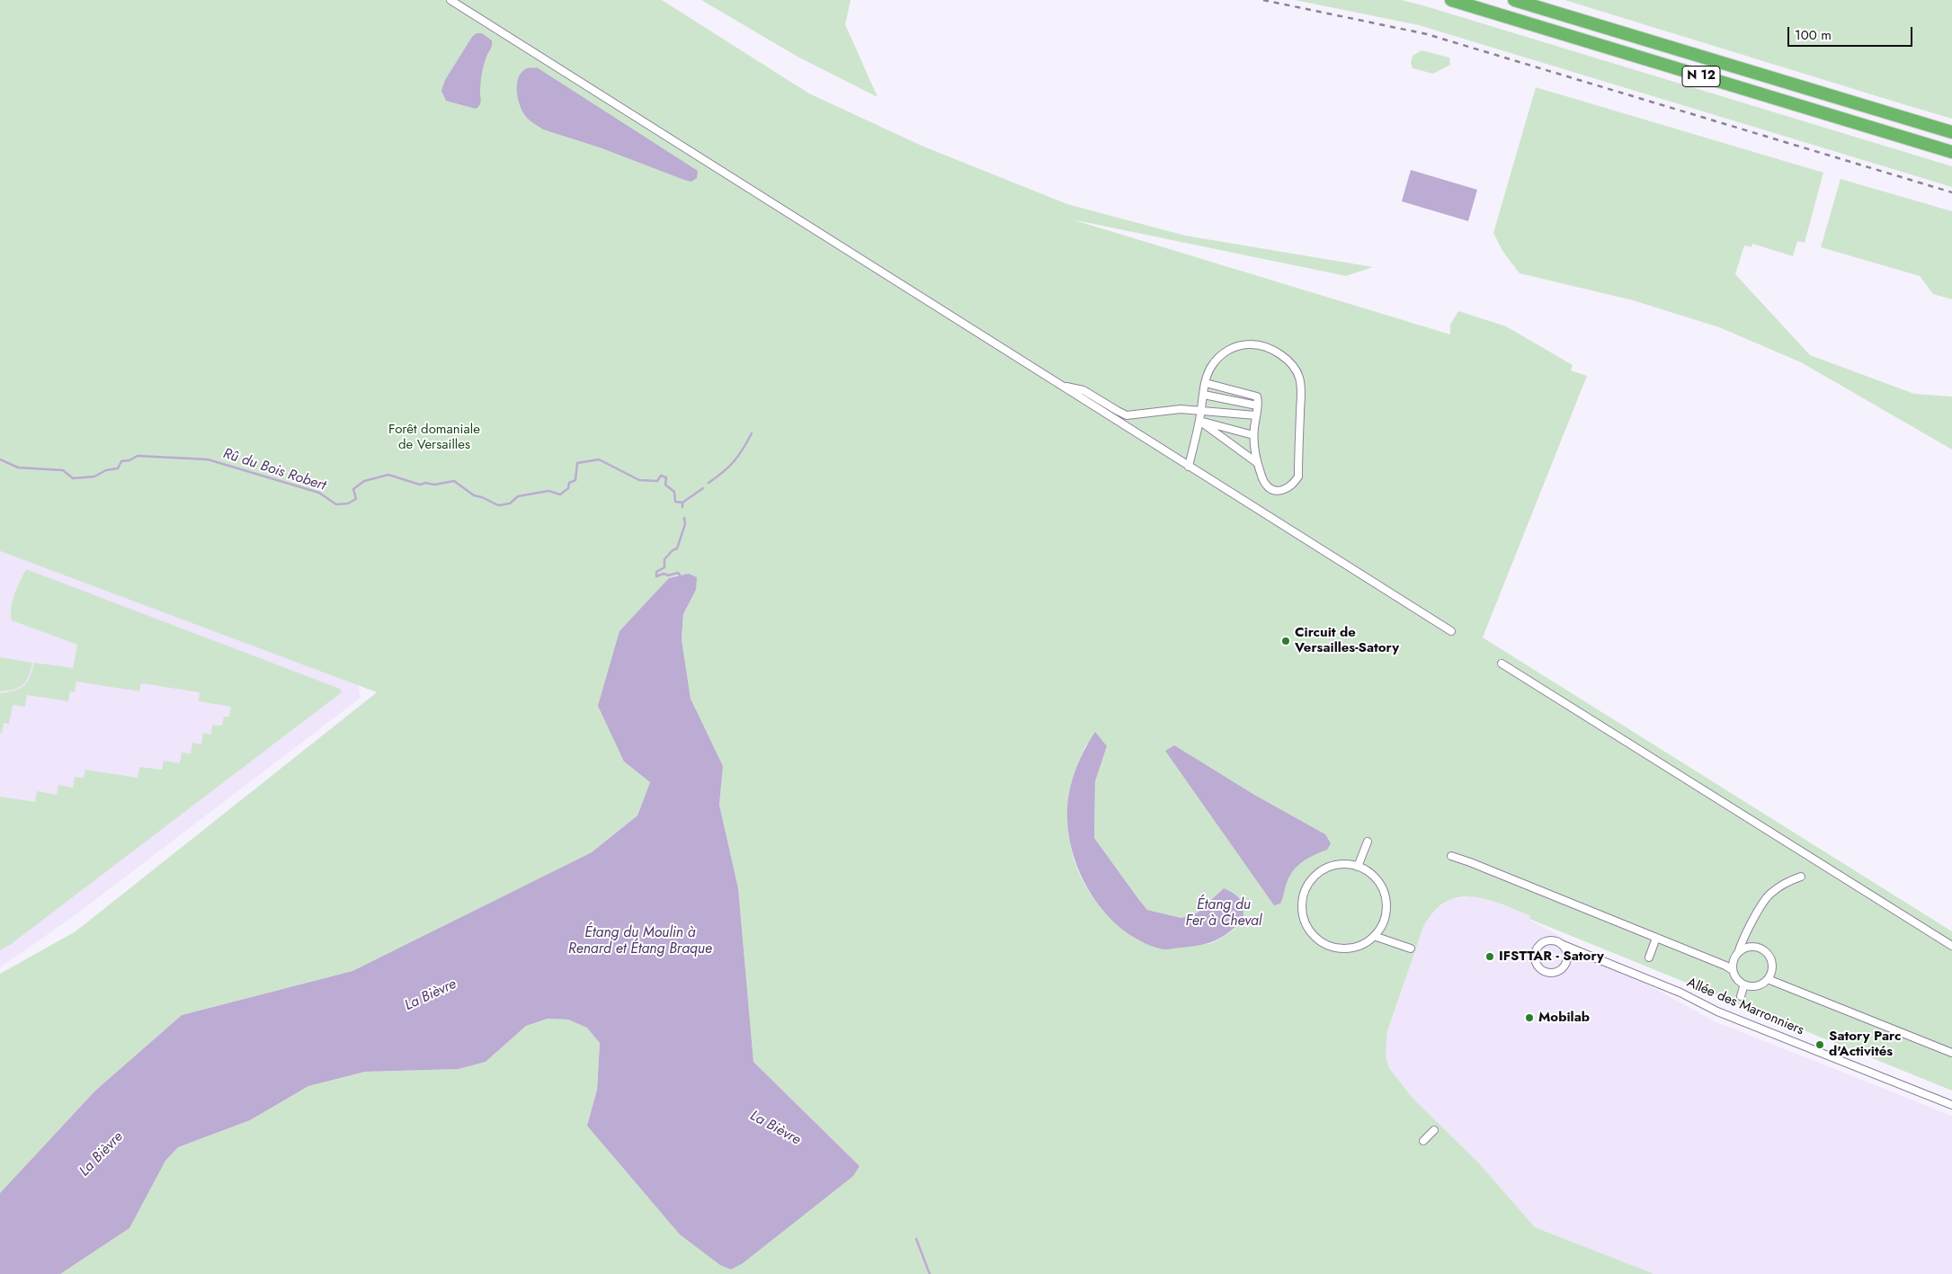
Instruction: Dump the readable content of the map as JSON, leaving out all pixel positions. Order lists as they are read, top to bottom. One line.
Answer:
{"streets":{"highway":["N 12"],"street":["Allée des Marronniers"]},"water":["Rû du Bois Robert","Étang du Fer à Cheval","Étang du Moulin à Renard et Étang Braque","La Bièvre"],"parks":["Forêt domaniale de Versailles"],"places":["Circuit de Versailles-Satory","IFSTTAR - Satory","Mobilab","Satory Parc d'Activités"],"scale_bar":"100 m"}
